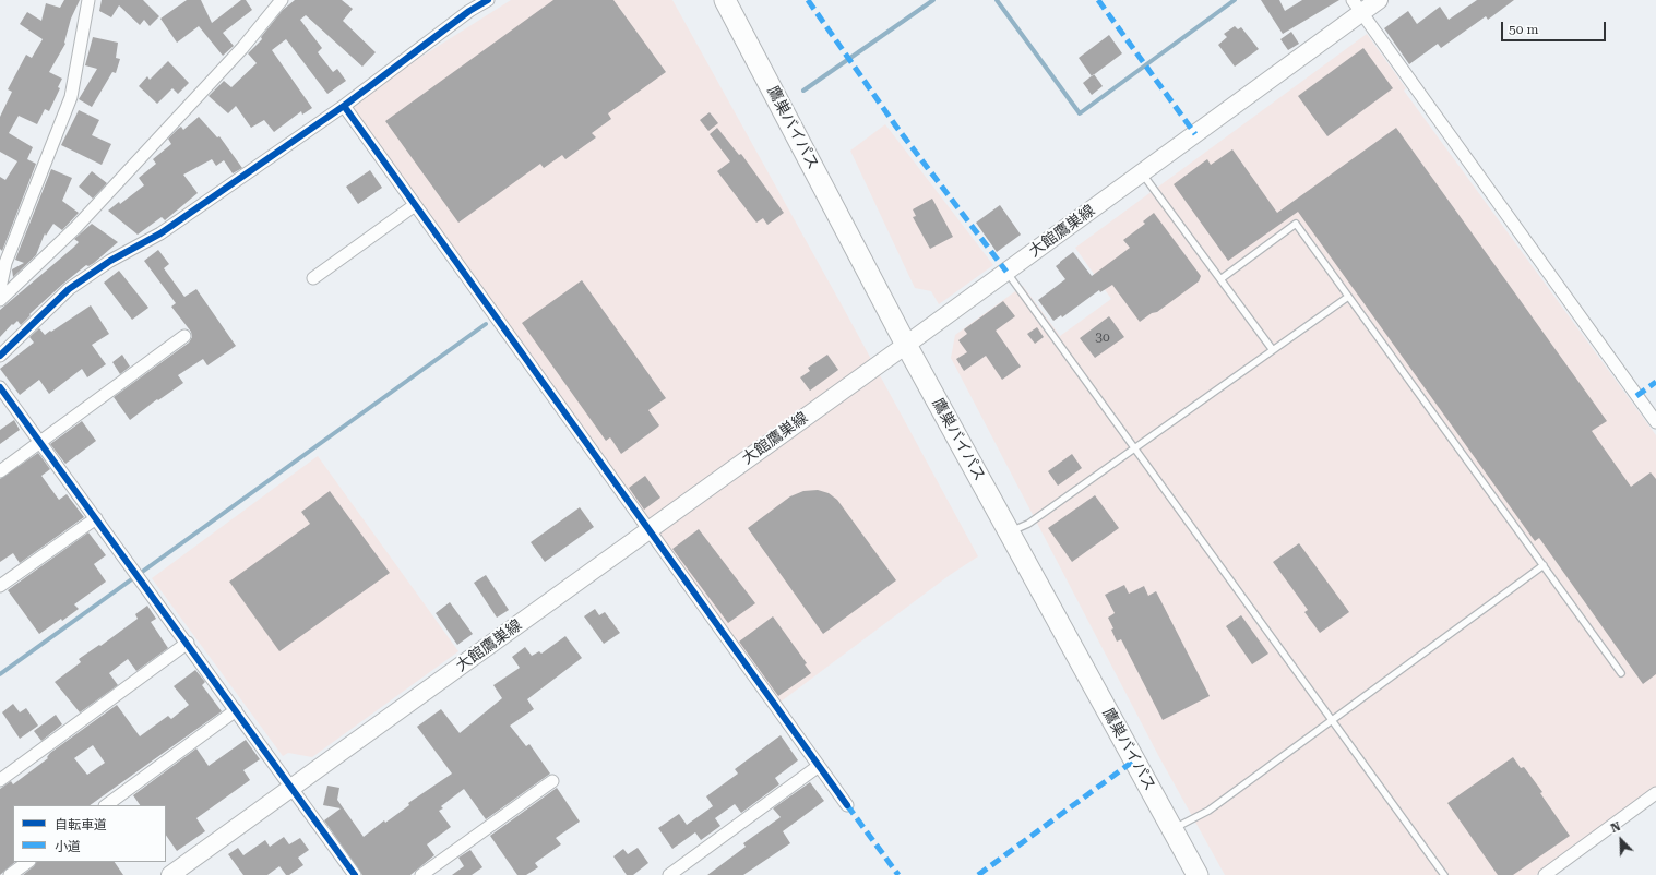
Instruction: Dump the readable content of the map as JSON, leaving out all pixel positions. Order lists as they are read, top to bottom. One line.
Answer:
{"streets":{"highway":["鷹巣バイパス"],"main road":["大館鷹巣線"]},"crossings":[["鷹巣バイパス","大館鷹巣線"]],"house_numbers":["30"],"legend":["自転車道","小道"],"scale_bar":"50 m","north":"top left"}
